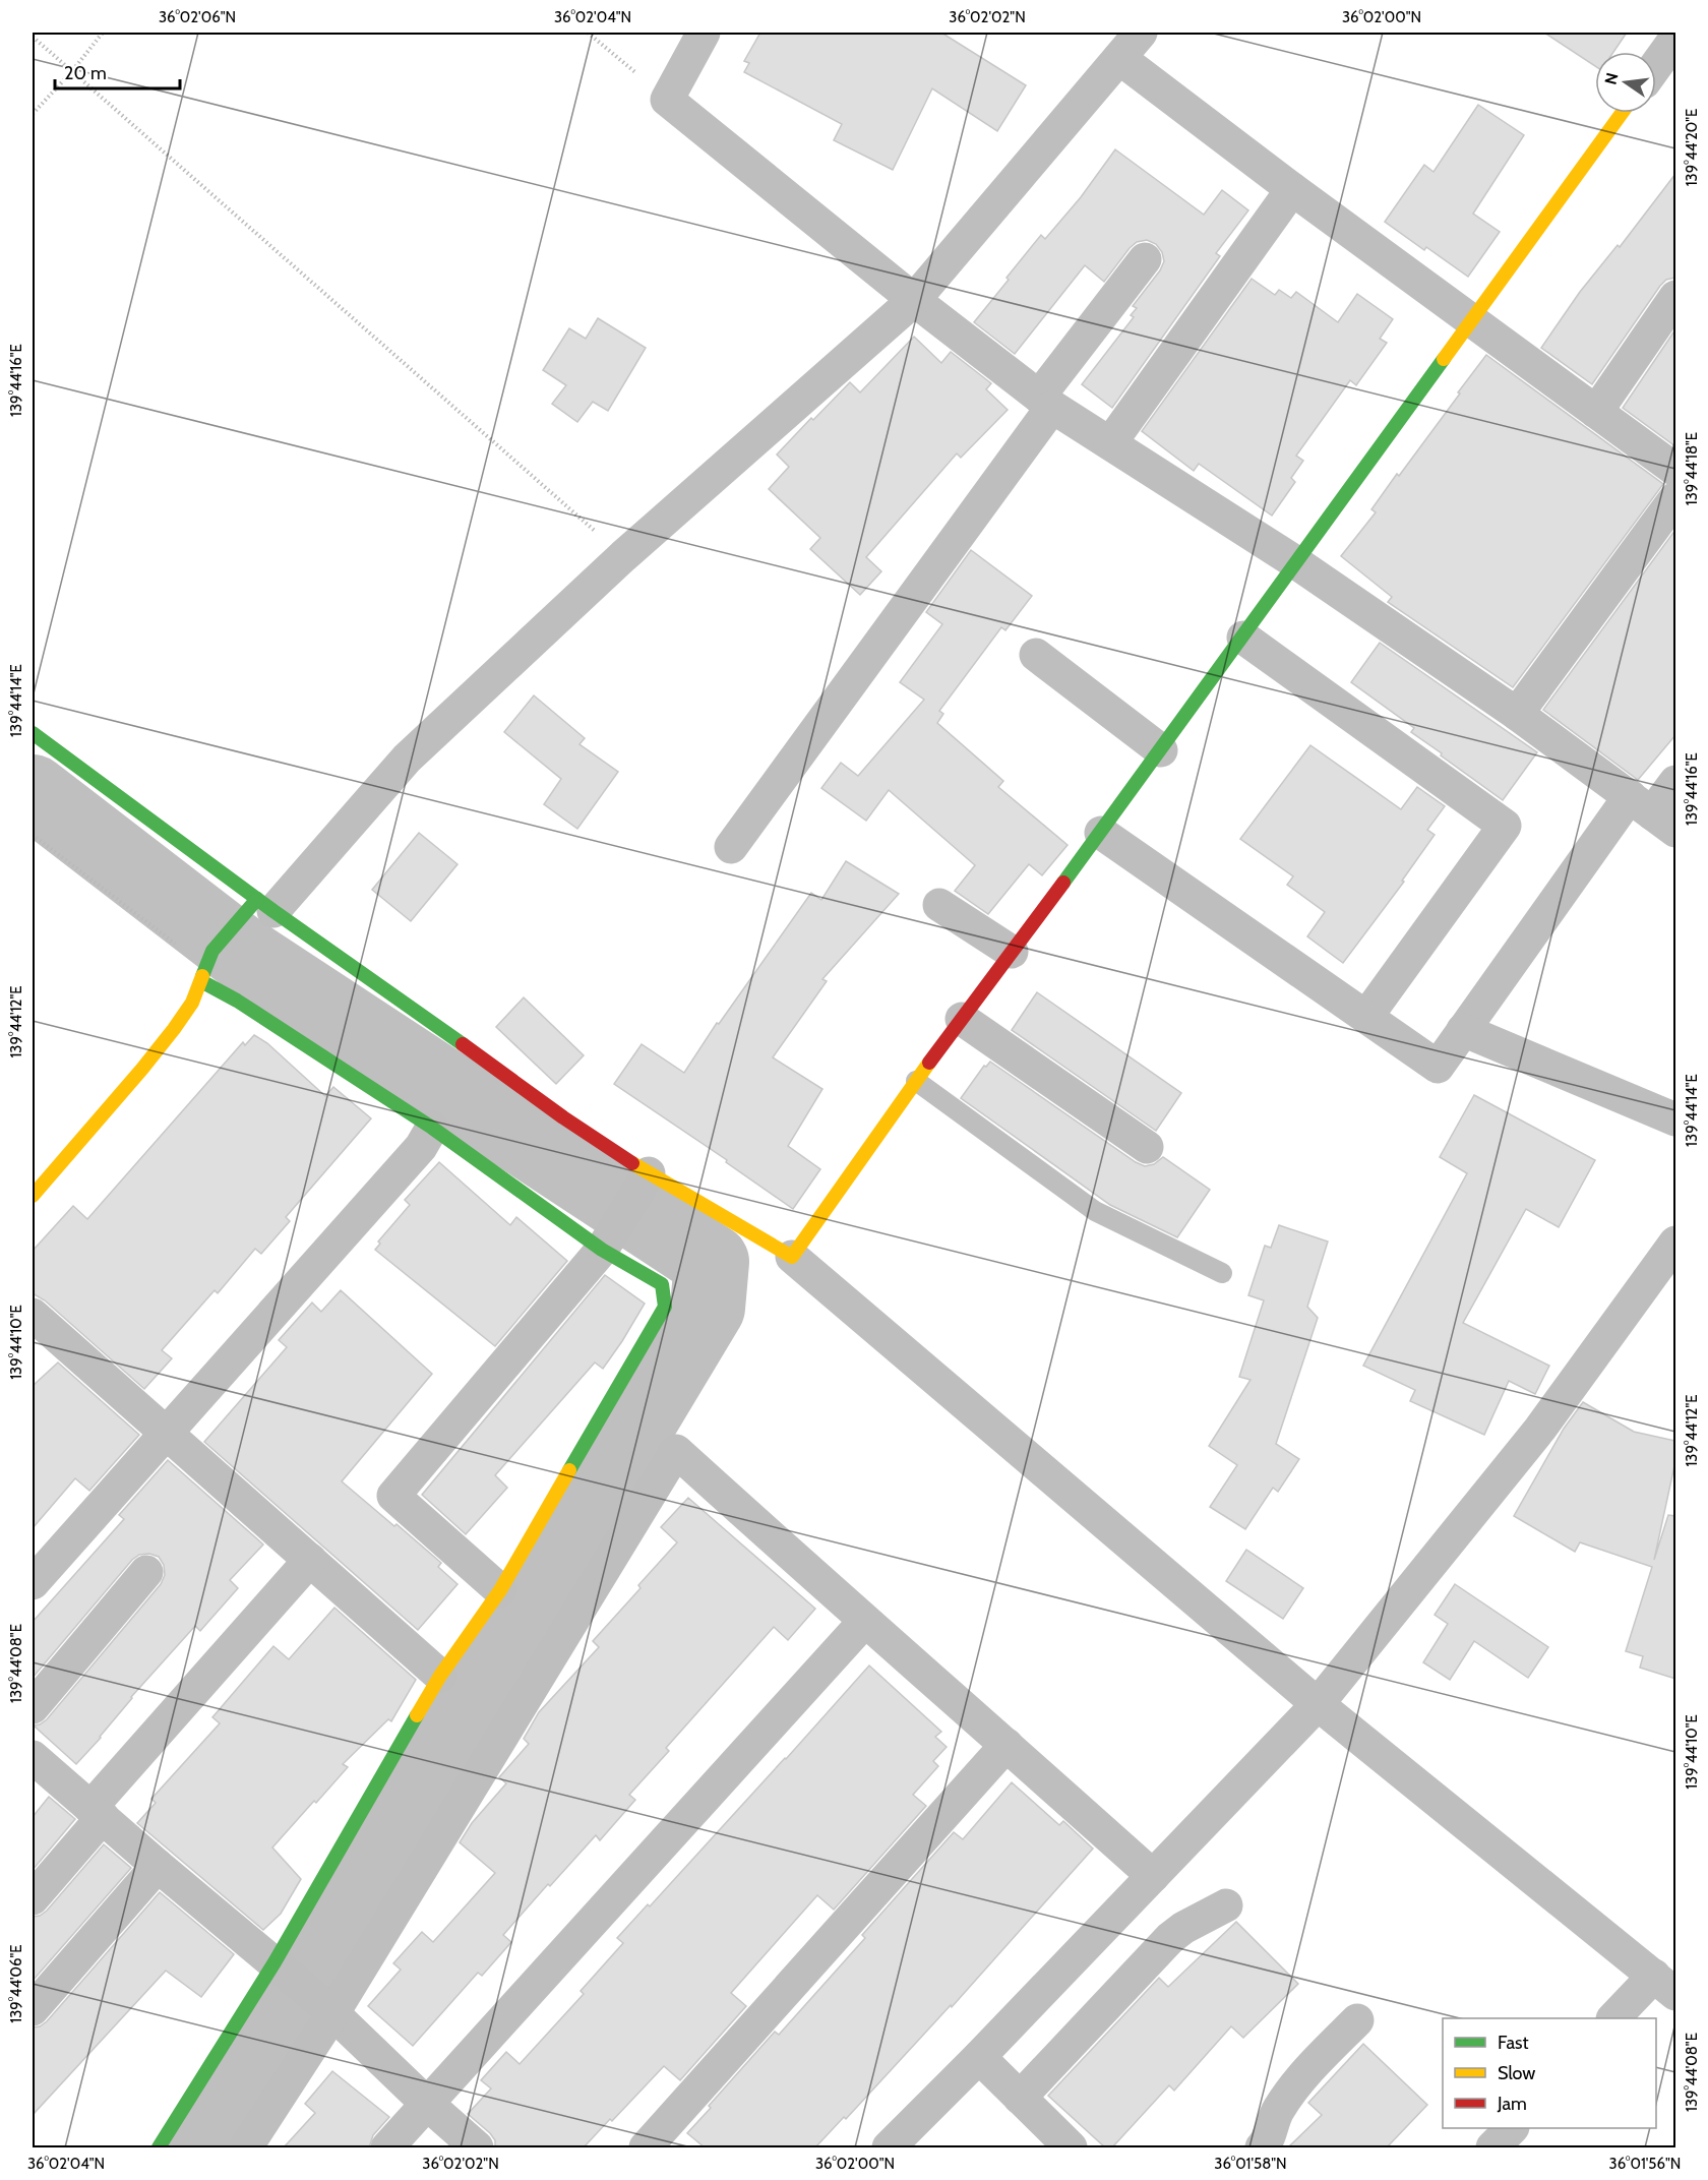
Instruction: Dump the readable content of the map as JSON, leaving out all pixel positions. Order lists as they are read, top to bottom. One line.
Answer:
{"legend":["Fast","Slow","Jam"],"scale_bar":"20 m","north":"left","coordinates":["36°02'06\"N","36°02'04\"N","36°02'02\"N","36°02'00\"N","139°44'20\"E","139°44'16\"E","139°44'18\"E","139°44'14\"E","139°44'12\"E","139°44'10\"E","139°44'08\"E","139°44'06\"E","36°01'58\"N","36°01'56\"N"]}
